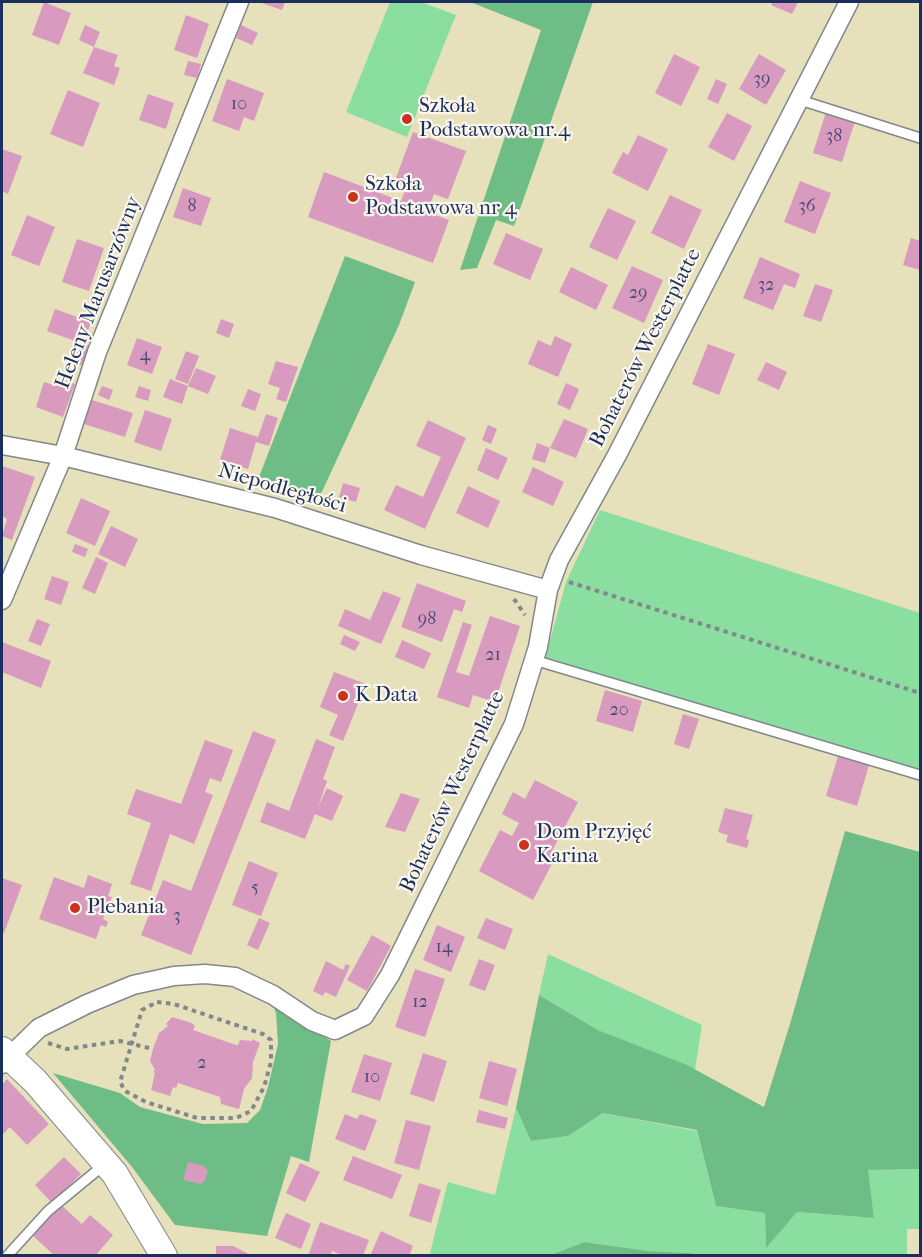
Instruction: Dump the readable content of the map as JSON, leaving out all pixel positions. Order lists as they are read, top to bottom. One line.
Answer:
{"streets":{"street":["Heleny Marusarzówny","Bohaterów Westerplatte","Niepodległości"]},"crossings":[["Heleny Marusarzówny","Niepodległości"],["Bohaterów Westerplatte","Niepodległości"]],"places":["Szkoła Podstawowa nr.4","Szkoła Podstawowa nr 4","K Data","Dom Przyjęć Karina","Plebania"],"house_numbers":["39","10","38","8","36","32","29","4","98","21","20","5","3","14","12","2","10"]}
